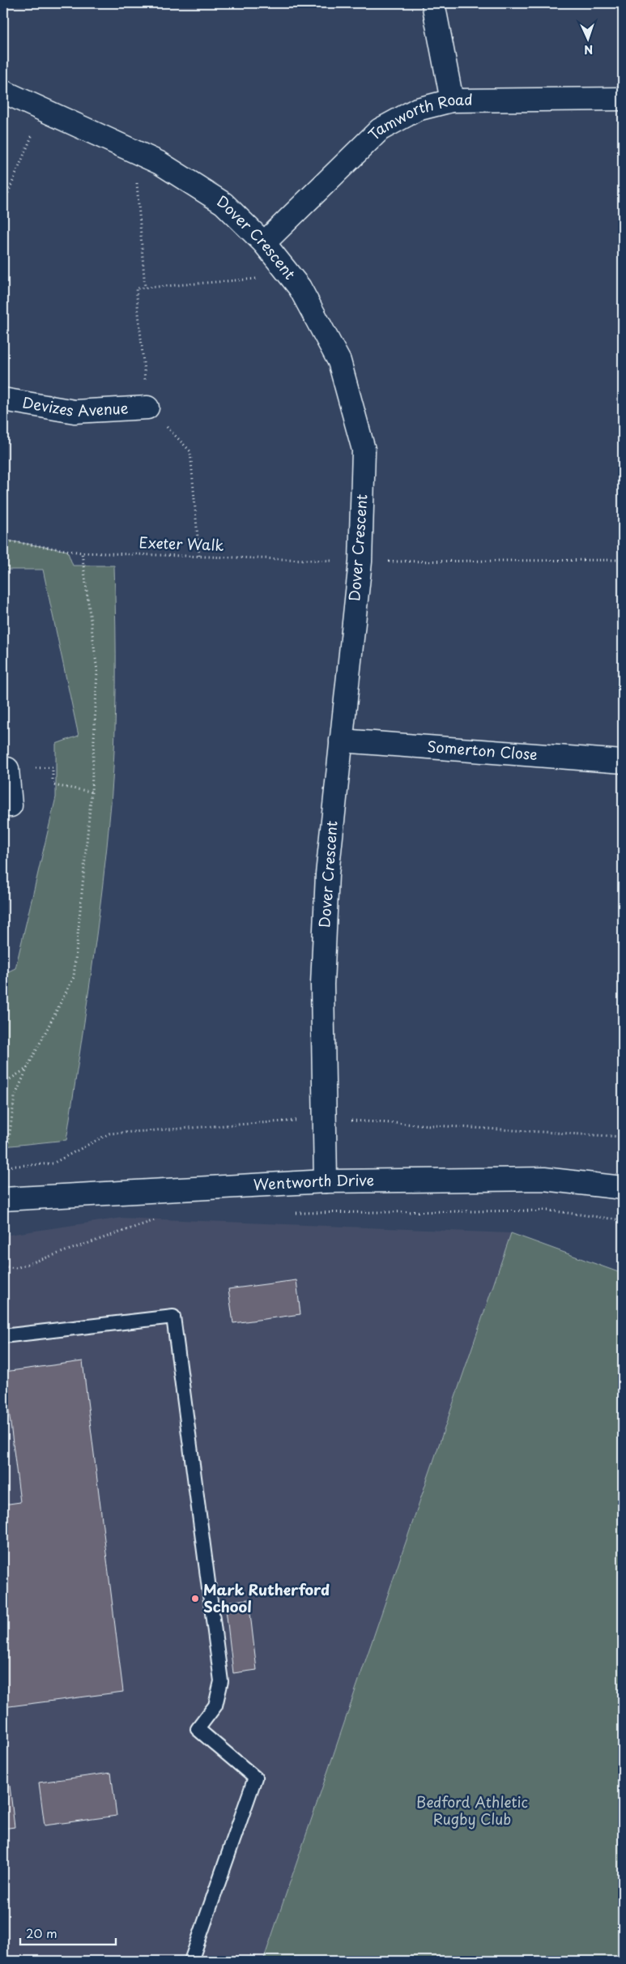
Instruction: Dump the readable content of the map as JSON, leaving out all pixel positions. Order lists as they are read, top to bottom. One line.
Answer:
{"streets":{"street":["Tamworth Road","Dover Crescent","Devizes Avenue","Somerton Close","Wentworth Drive"],"path":["Exeter Walk"]},"crossings":[["Tamworth Road","Dover Crescent"],["Dover Crescent","Exeter Walk"],["Dover Crescent","Somerton Close"],["Dover Crescent","Wentworth Drive"]],"parks":["Bedford Athletic Rugby Club"],"places":["Mark Rutherford School"],"scale_bar":"20 m","north":"bottom"}
